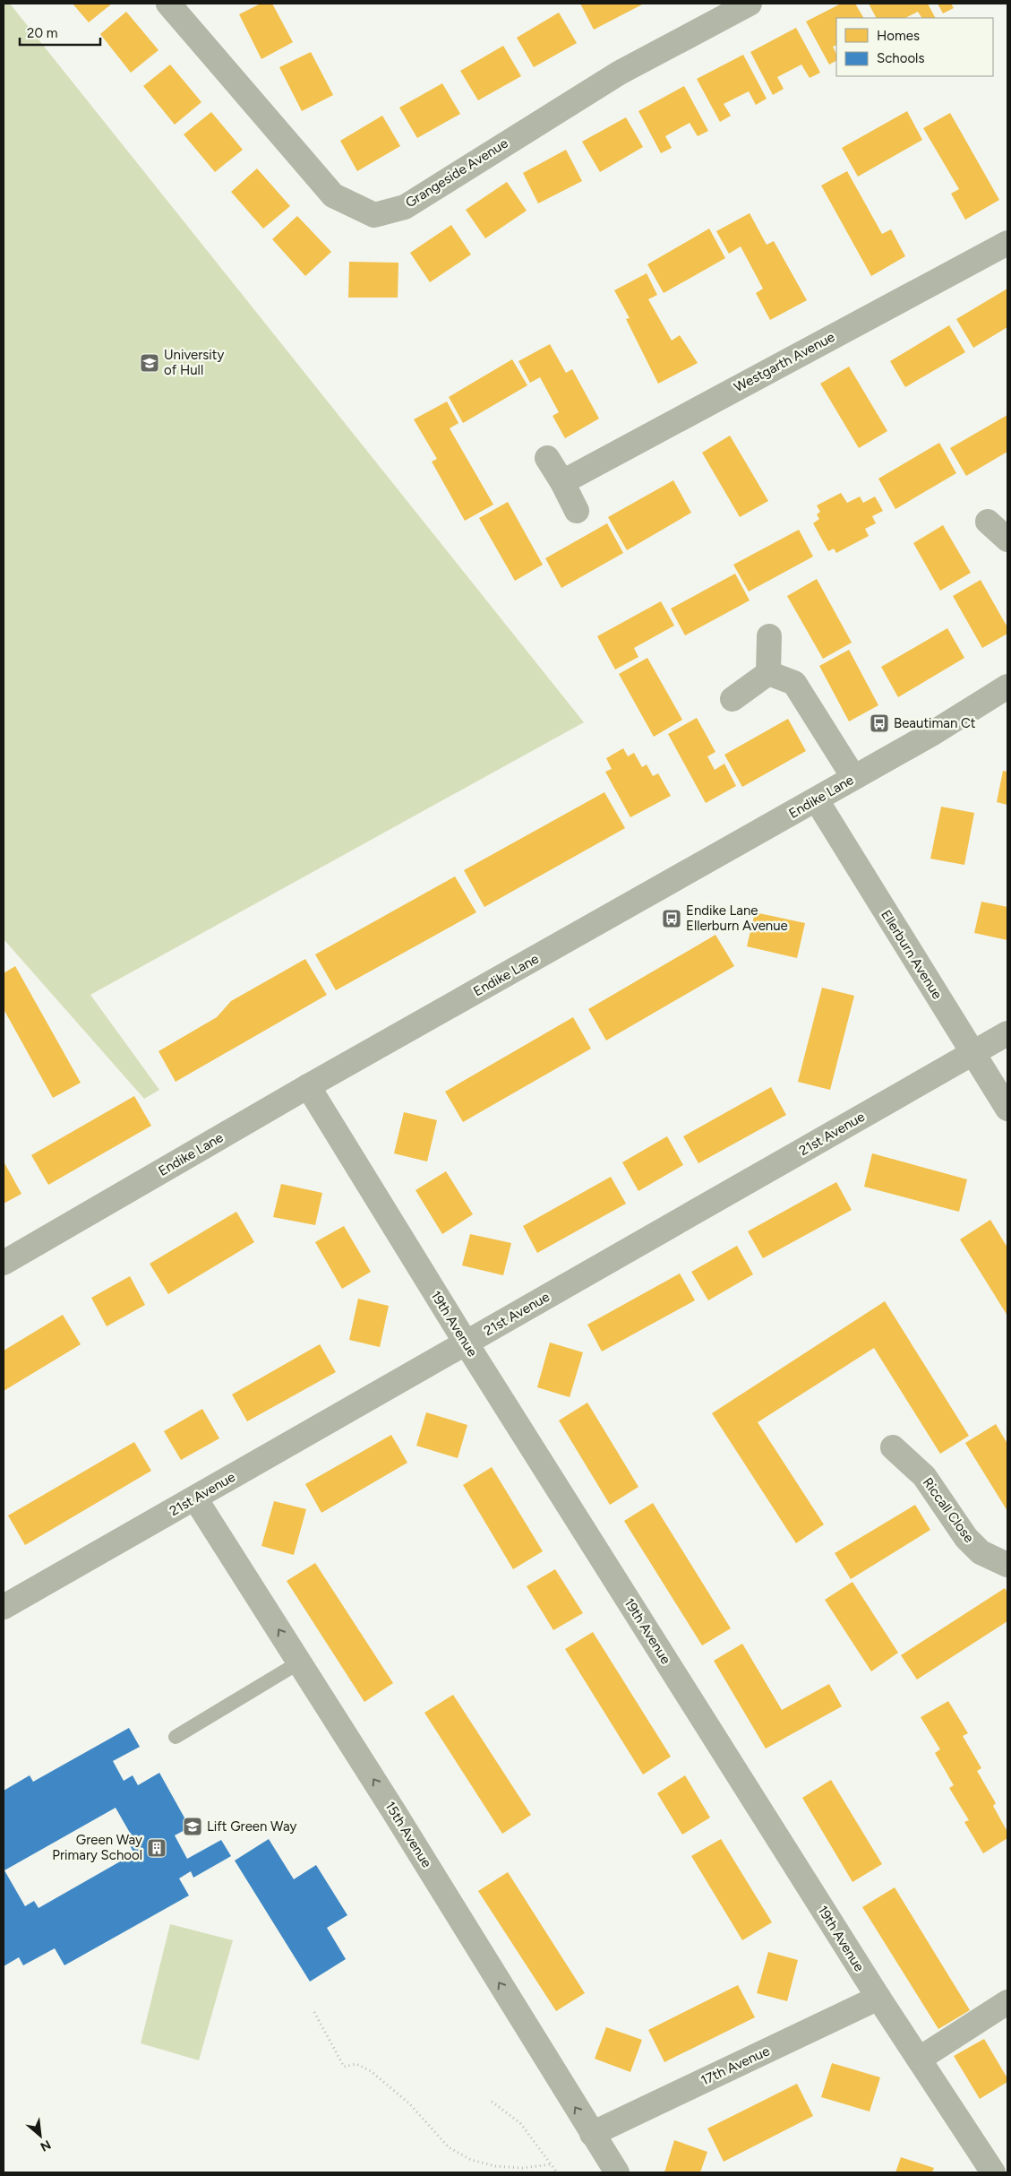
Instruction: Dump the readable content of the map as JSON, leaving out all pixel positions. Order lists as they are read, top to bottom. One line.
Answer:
{"streets":{"street":["Grangeside Avenue","Westgarth Avenue","Endike Lane","Ellerburn Avenue","21st Avenue","19th Avenue","Riccall Close","15th Avenue","17th Avenue"]},"crossings":[["Endike Lane","Ellerburn Avenue"],["Endike Lane","19th Avenue"],["Ellerburn Avenue","21st Avenue"],["21st Avenue","19th Avenue"],["21st Avenue","15th Avenue"],["19th Avenue","17th Avenue"],["15th Avenue","17th Avenue"]],"one_way":["15th Avenue"],"places":{"school or university":["University of Hull","Lift Green Way"],"bus stop":["Beautiman Ct","Endike Lane Ellerburn Avenue"],"building":["Green Way Primary School"]},"legend":["Homes","Schools"],"scale_bar":"20 m","north":"bottom right"}
